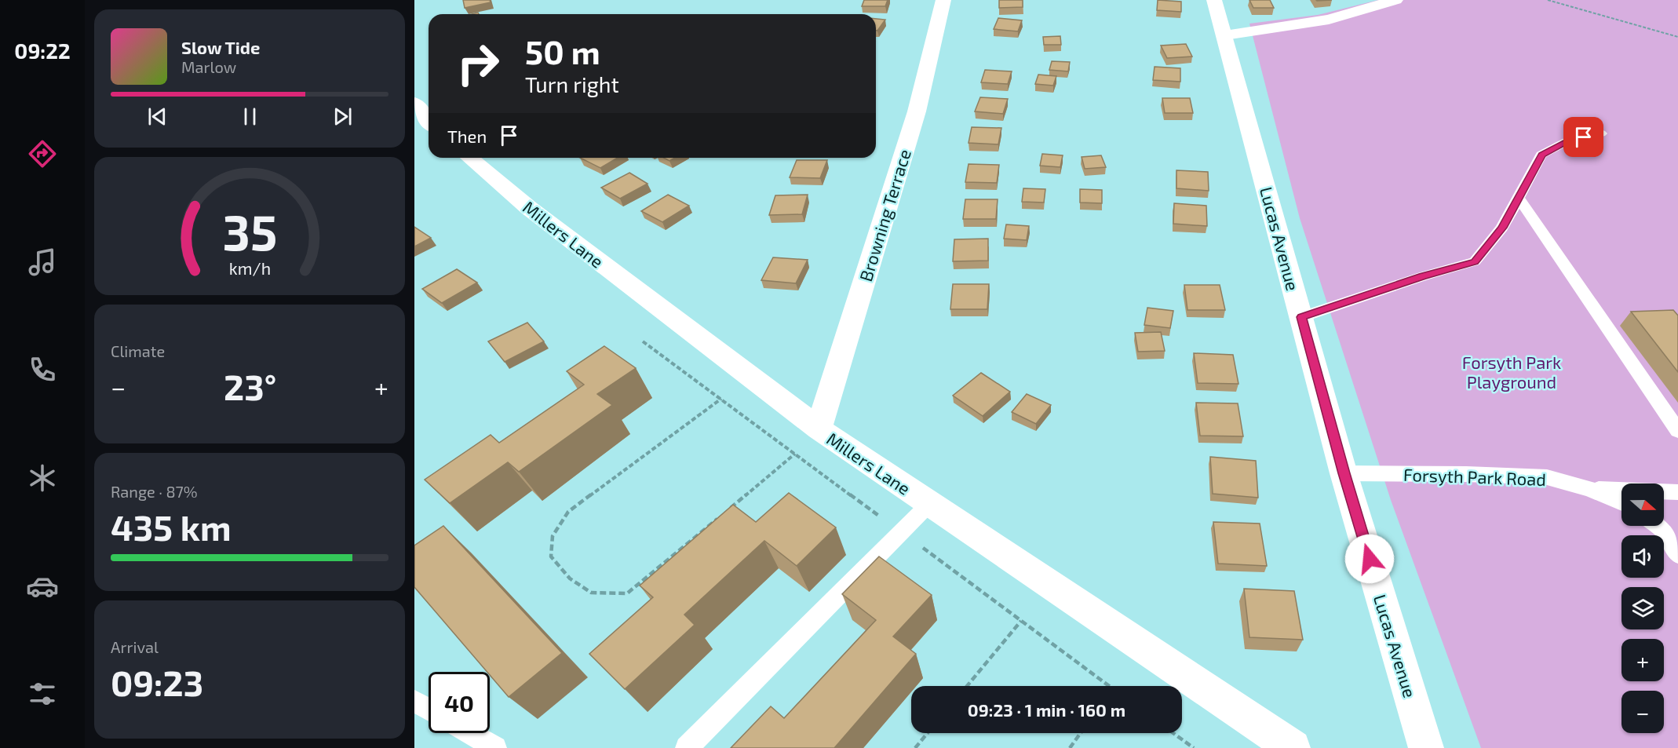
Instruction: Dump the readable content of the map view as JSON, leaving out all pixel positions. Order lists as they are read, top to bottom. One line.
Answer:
{"streets":{"street":["Browning Terrace","Millers Lane","Lucas Avenue"],"lane":["Forsyth Park Road"]},"crossings":[["Browning Terrace","Millers Lane"],["Lucas Avenue","Forsyth Park Road"]],"parks":["Forsyth Park Playground"],"north":"right","page":{"tabs":"09:22","turn":["50 m","Turn right"],"song":["Slow Tide","Marlow"],"then":"Then","tile":["Climate",["Range · 87%","435 km"],["Arrival","09:23"]],"heat":["−","23°","+"],"map_buttons":["+","−"],"limit":"40","trip":"09:23 · 1 min · 160 m","gauge":["35","km/h"]}}
